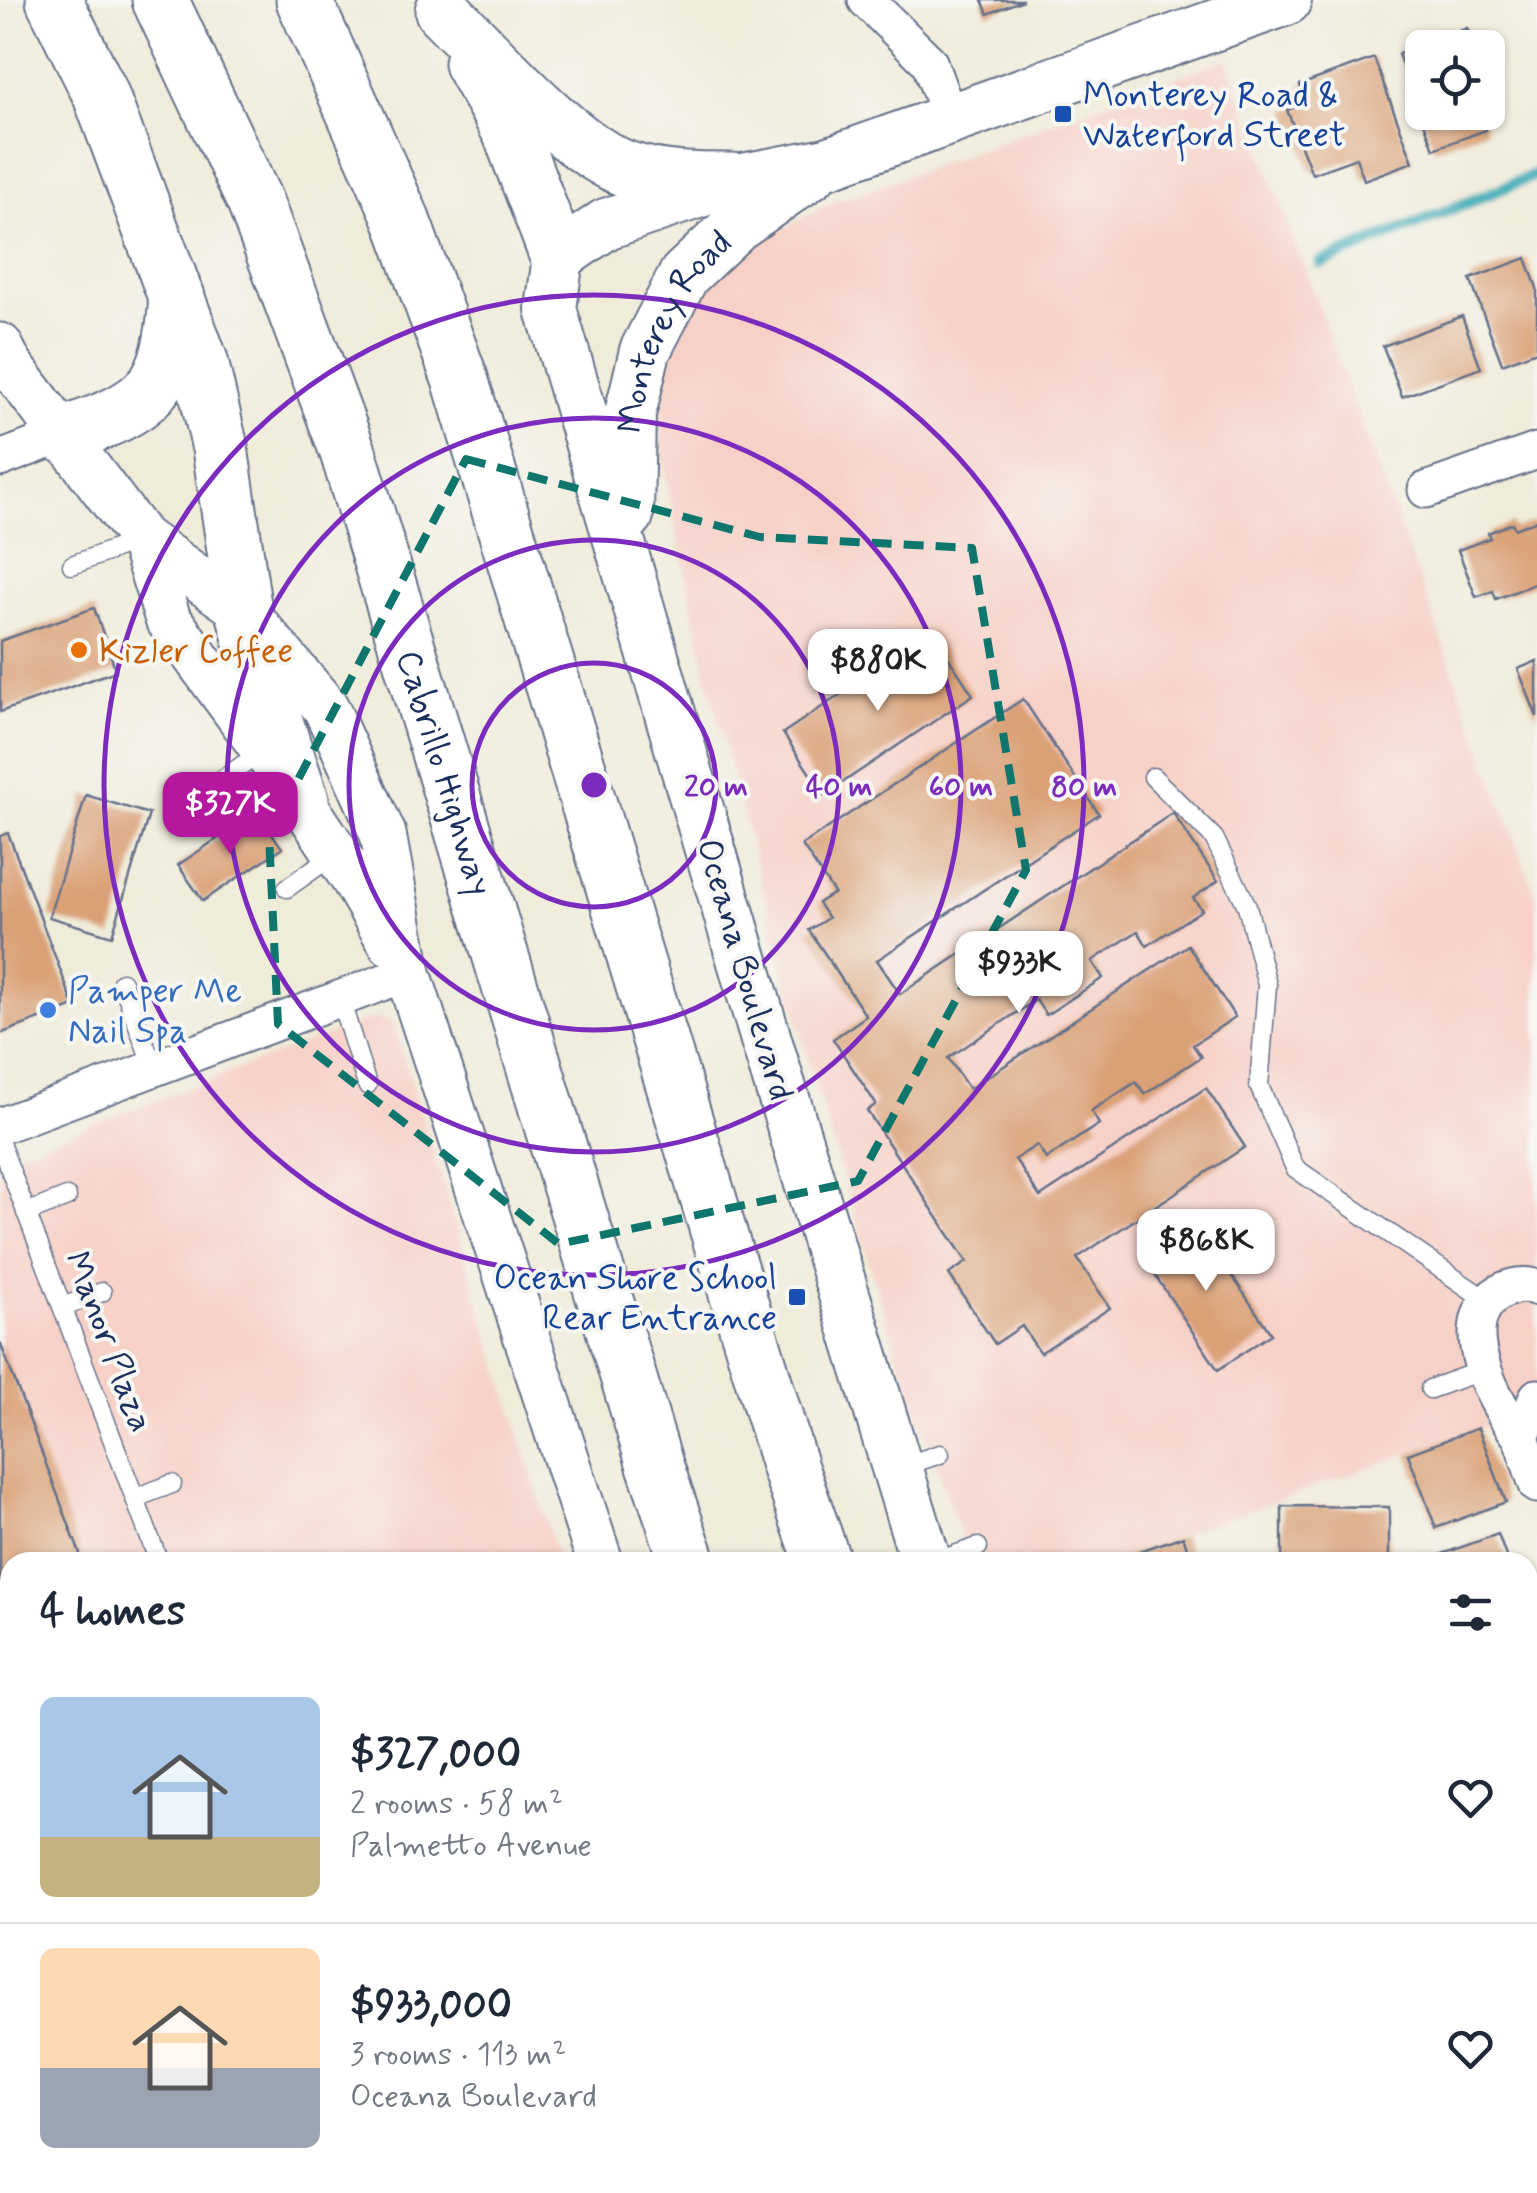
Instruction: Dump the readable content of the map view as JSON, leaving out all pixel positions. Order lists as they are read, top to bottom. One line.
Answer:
{"streets":{"highway":["Cabrillo Highway"],"main road":["Monterey Road","Oceana Boulevard"],"lane":["Manor Plaza"]},"crossings":[["Monterey Road","Oceana Boulevard"]],"places":{"transit":["Monterey Road & Waterford Street","Ocean Shore School Rear Entrance"],"other":["Kizler Coffee","Pamper Me Nail Spa"]},"page":{"price":["$880K","$327K","$933K","$868K"],"heading":"4 homes","list":[{"name":"$327,000","note":"2 rooms · 58 m² · Palmetto Avenue"},{"name":"$933,000","note":"3 rooms · 113 m² · Oceana Boulevard"}]},"rings":["20 m","40 m","60 m","80 m"]}
